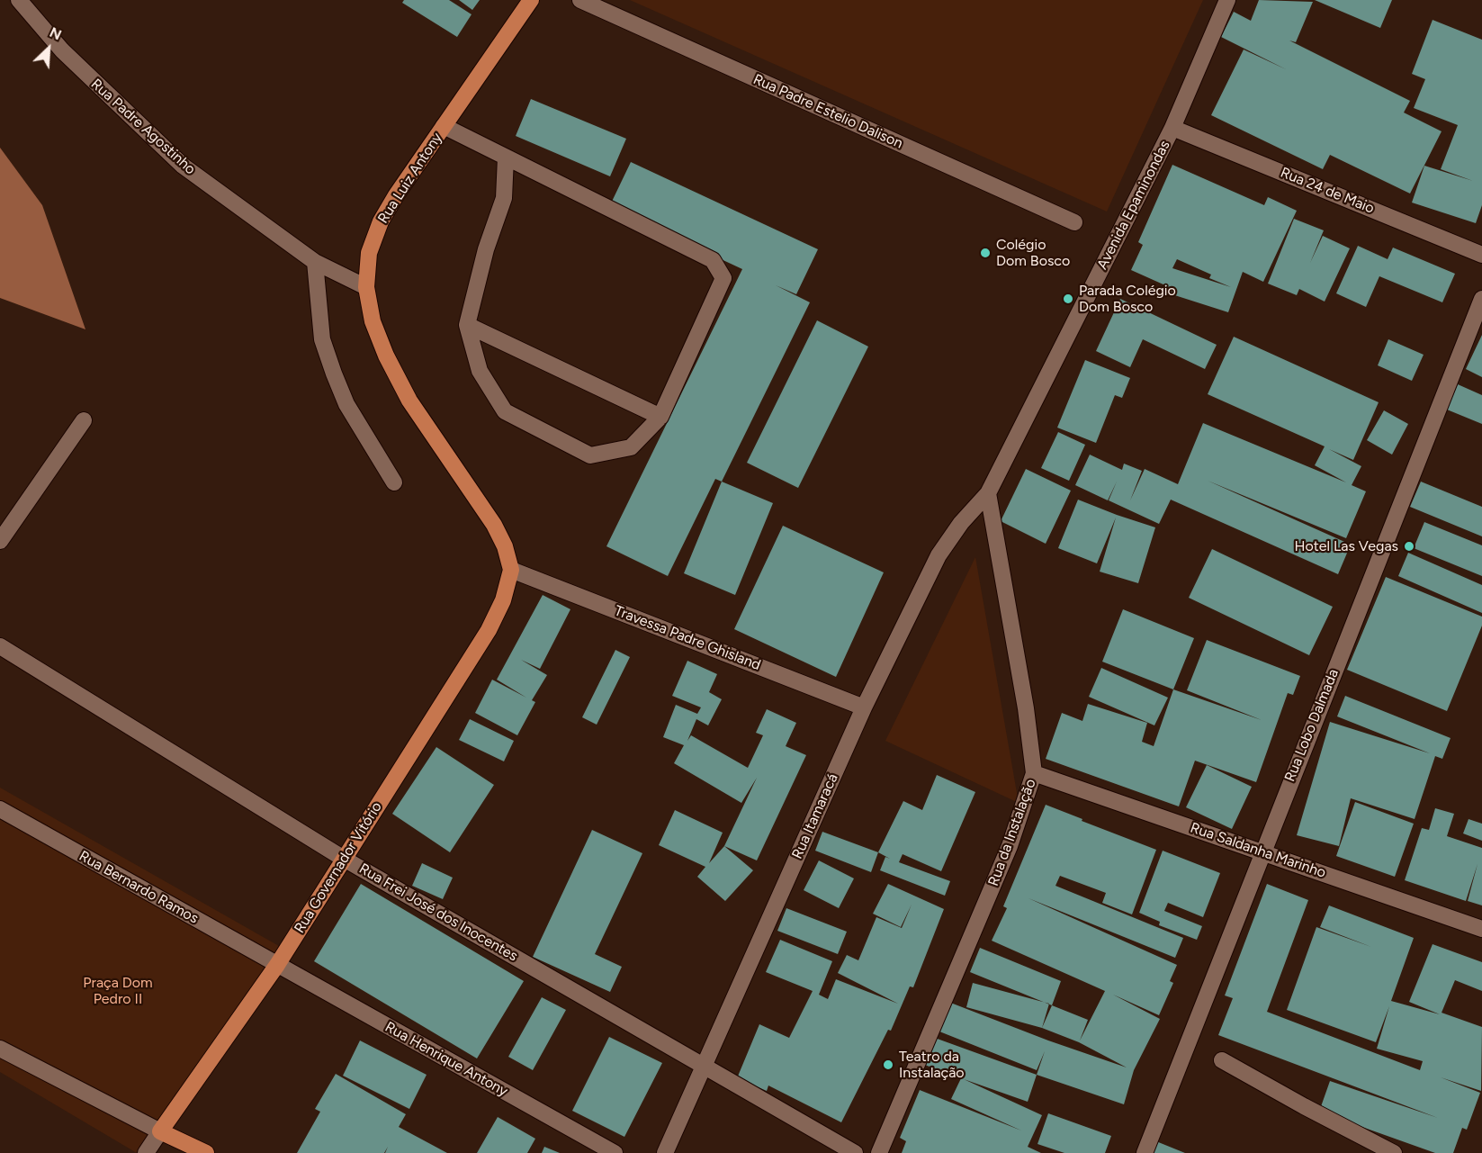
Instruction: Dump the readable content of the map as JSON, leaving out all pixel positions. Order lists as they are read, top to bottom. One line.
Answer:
{"streets":{"main road":["Rua Luiz Antony","Rua Governador Vitório"],"street":["Rua Padre Estelio Dalison","Rua Padre Agostinho","Rua 24 de Maio","Avenida Epaminondas","Travessa Padre Ghisland","Rua Lobo Dalmada","Rua Itamaracá","Rua da Instalação","Rua Saldanha Marinho","Rua Bernardo Ramos","Rua Frei José dos Inocentes","Rua Henrique Antony"]},"crossings":[["Rua Padre Agostinho","Rua Luiz Antony"],["Rua Luiz Antony","Travessa Padre Ghisland"],["Rua Luiz Antony","Rua Governador Vitório"],["Rua 24 de Maio","Avenida Epaminondas"],["Avenida Epaminondas","Rua Itamaracá"],["Avenida Epaminondas","Rua da Instalação"],["Travessa Padre Ghisland","Rua Itamaracá"],["Travessa Padre Ghisland","Rua Governador Vitório"],["Rua Lobo Dalmada","Rua Saldanha Marinho"],["Rua Itamaracá","Rua da Instalação"],["Rua Itamaracá","Rua Frei José dos Inocentes"],["Rua da Instalação","Rua Saldanha Marinho"],["Rua Governador Vitório","Rua Bernardo Ramos"],["Rua Governador Vitório","Rua Frei José dos Inocentes"],["Rua Governador Vitório","Rua Henrique Antony"],["Rua Bernardo Ramos","Rua Henrique Antony"]],"parks":["Praça Dom Pedro II"],"places":["Colégio Dom Bosco","Parada Colégio Dom Bosco","Hotel Las Vegas","Teatro da Instalação"],"north":"top right"}
